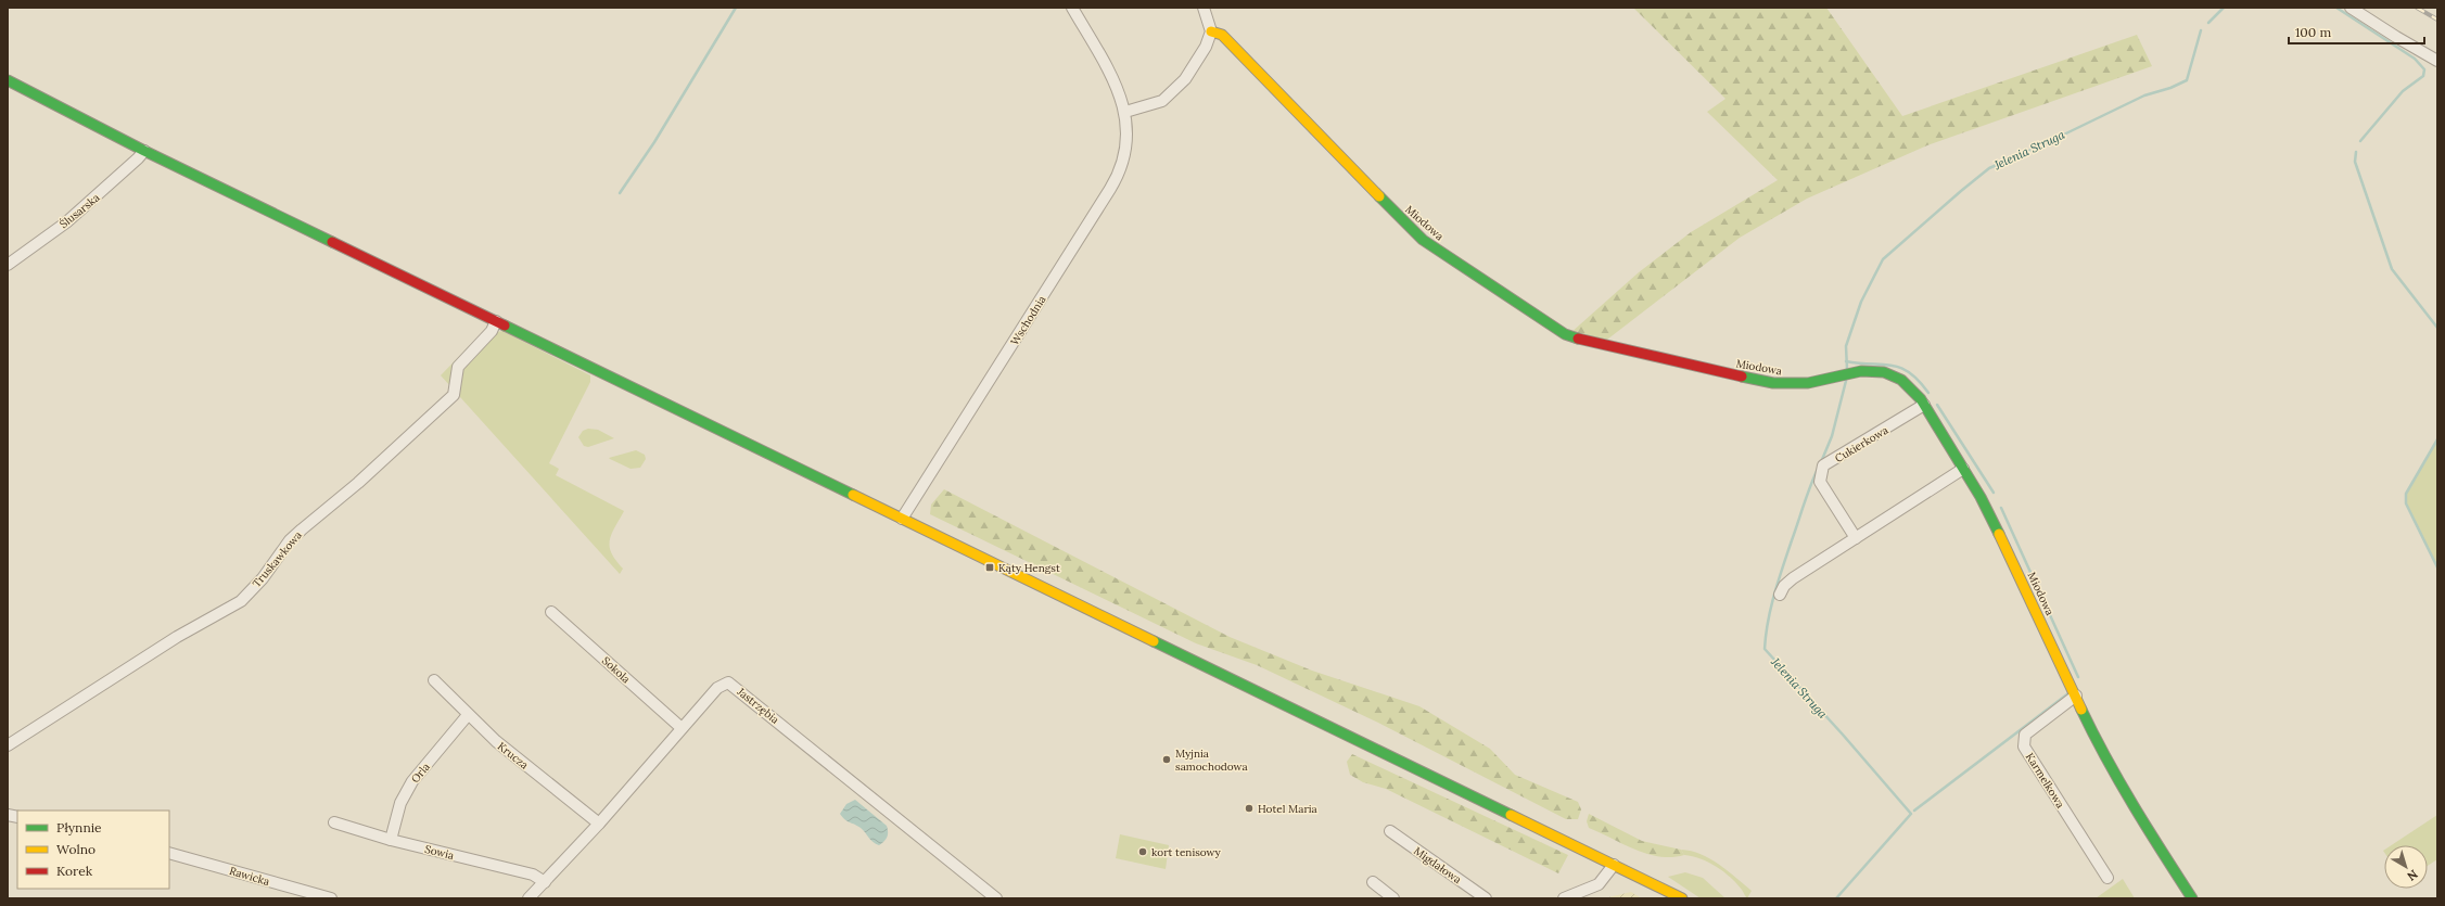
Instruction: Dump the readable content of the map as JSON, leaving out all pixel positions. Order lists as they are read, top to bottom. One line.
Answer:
{"streets":{"main road":["Miodowa"],"street":["Ślusarska","Wschodnia","Cukierkowa","Truskawkowa","Sokola","Jastrzębia","Krucza","Orla","Karmelkowa","Sowia","Migdałowa","Rawicka"]},"crossings":[["Miodowa","Cukierkowa"],["Miodowa","Karmelkowa"],["Sokola","Jastrzębia"],["Jastrzębia","Krucza"],["Jastrzębia","Sowia"],["Krucza","Orla"],["Orla","Sowia"]],"water":["Jelenia Struga"],"places":{"transit":["Kąty Hengst"],"other":["Myjnia samochodowa","Hotel Maria","kort tenisowy"]},"legend":["Płynnie","Wolno","Korek"],"scale_bar":"100 m","north":"bottom right"}
